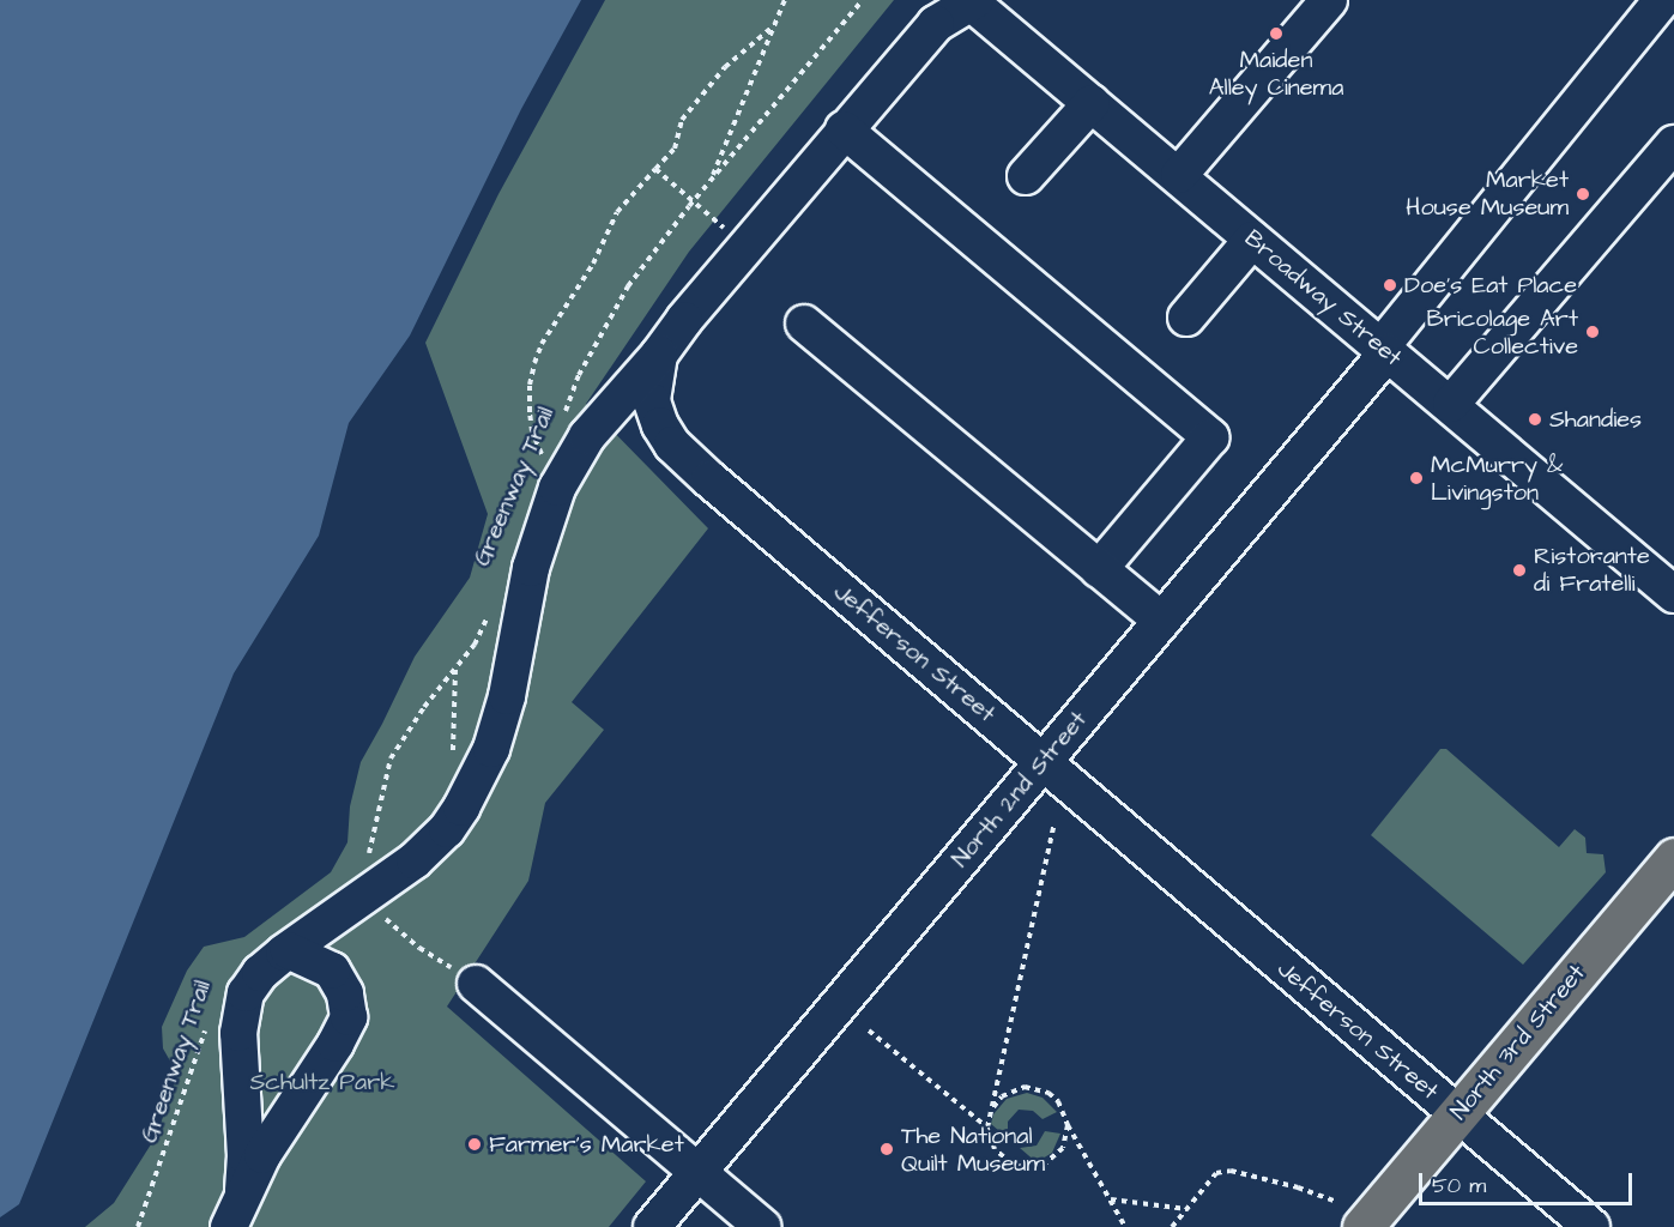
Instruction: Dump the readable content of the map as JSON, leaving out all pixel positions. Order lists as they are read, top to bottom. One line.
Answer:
{"streets":{"main road":["North 3rd Street"],"street":["Broadway Street","Jefferson Street","North 2nd Street"],"path":["Greenway Trail"]},"crossings":[["Broadway Street","Jefferson Street"],["Broadway Street","North 2nd Street"],["Jefferson Street","North 2nd Street"],["Jefferson Street","North 3rd Street"]],"parks":["Schultz Park"],"places":["Maiden Alley Cinema","Market House Museum","Doe's Eat Place","Bricolage Art Collective","Shandies","McMurry & Livingston","Ristorante di Fratelli","Farmer's Market","The National Quilt Museum"],"scale_bar":"50 m"}
